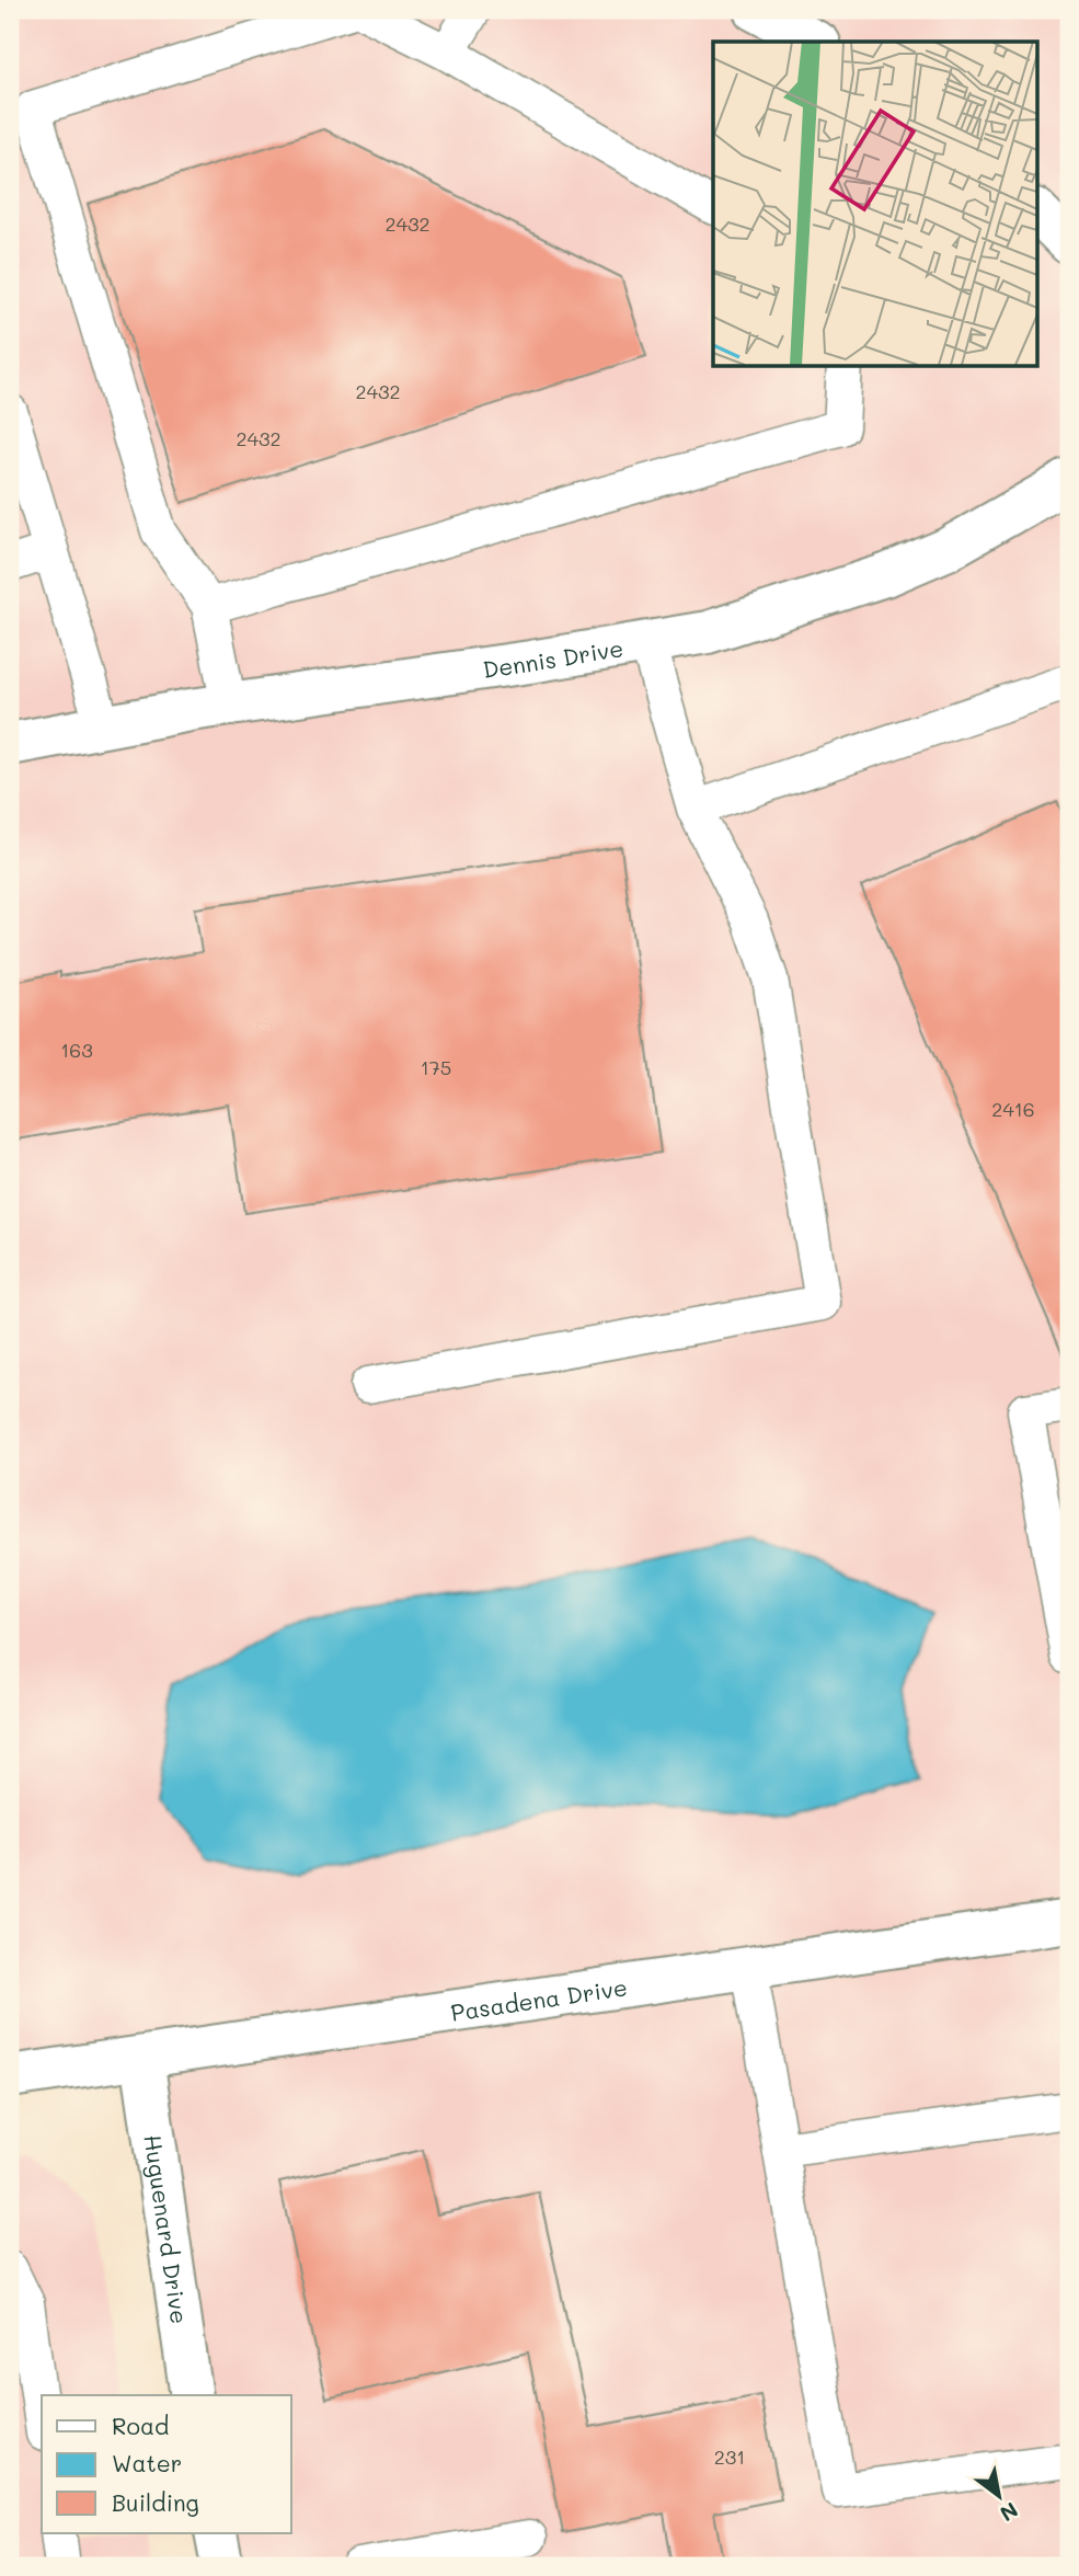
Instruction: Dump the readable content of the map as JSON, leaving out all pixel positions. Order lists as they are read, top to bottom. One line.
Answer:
{"streets":{"street":["Dennis Drive","Pasadena Drive","Huguenard Drive"]},"crossings":[["Pasadena Drive","Huguenard Drive"]],"house_numbers":["2432","2432","2432","163","175","2416","231"],"legend":["Road","Water","Building"],"north":"bottom right"}
